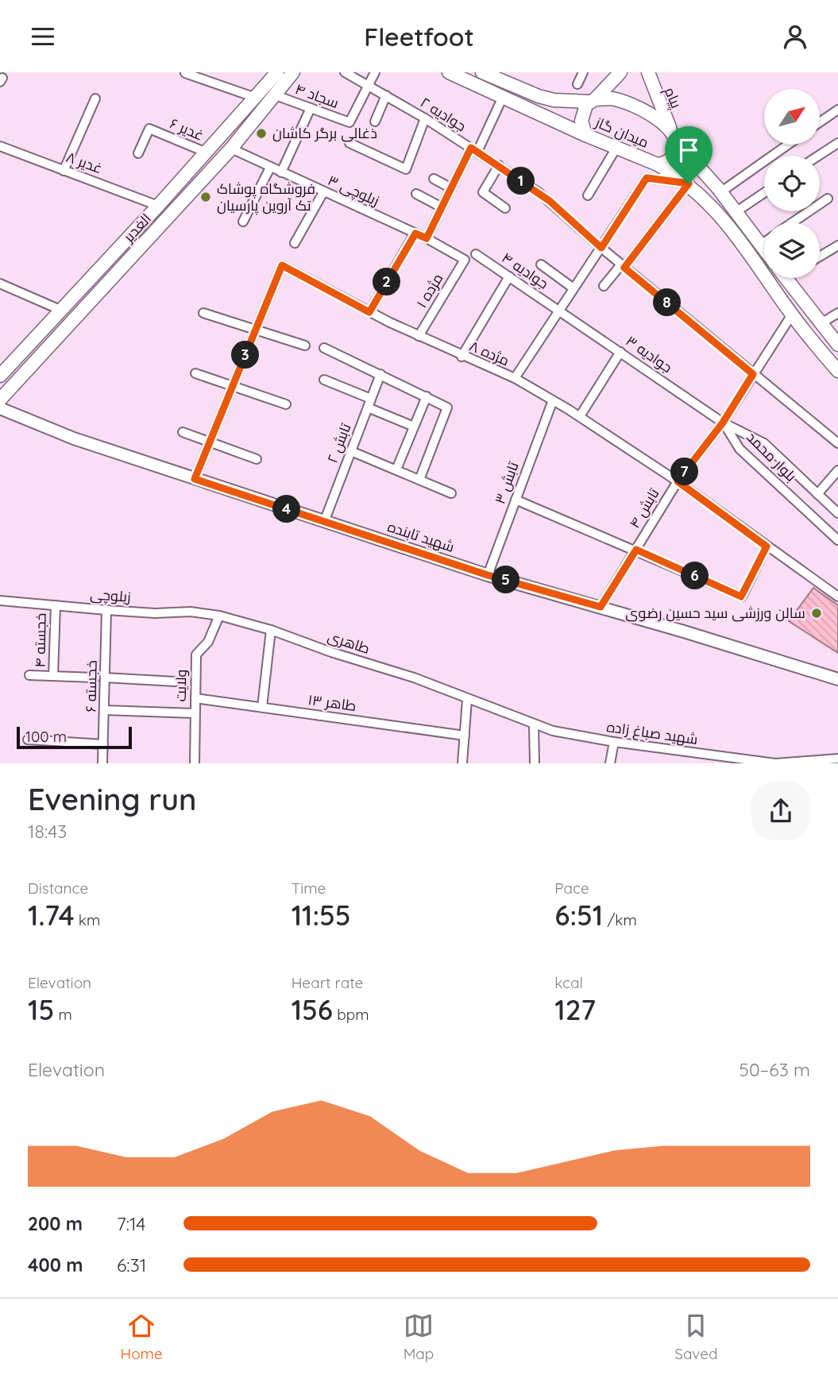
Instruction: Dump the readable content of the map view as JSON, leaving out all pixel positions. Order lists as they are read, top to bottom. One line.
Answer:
{"streets":{"main road":["پیام","میدان گاز","الغدیر"],"street":["سجاد ۴","جوادیه ۲","غدیر ۶","غدیر ۸","زیلوچی ۳","جوادیه ۴","مژده ۱","مژده ۸","جوادیه ۳","تابش ۲","بلوار محمد","تابش ۳","تابش ۴","شهید تابنده","زیلوچی","خجسته ۴","طاهری","ولایت","خجسته ۶","طاهر ۱۳","شهید صباغ زاده"]},"crossings":[["سجاد ۴","جوادیه ۲"],["سجاد ۴","الغدیر"],["پیام","میدان گاز"],["جوادیه ۲","تابش ۴"],["غدیر ۶","الغدیر"],["غدیر ۸","الغدیر"],["زیلوچی ۳","الغدیر"],["زیلوچی ۳","مژده ۱"],["جوادیه ۴","جوادیه ۳"],["مژده ۱","مژده ۸"],["مژده ۸","تابش ۳"],["مژده ۸","تابش ۴"],["جوادیه ۳","بلوار محمد"],["جوادیه ۳","تابش ۴"],["تابش ۲","شهید تابنده"],["بلوار محمد","تابش ۴"],["تابش ۳","شهید تابنده"],["تابش ۴","شهید تابنده"],["زیلوچی","خجسته ۴"],["زیلوچی","طاهری"],["زیلوچی","ولایت"],["زیلوچی","خجسته ۶"],["طاهری","ولایت"],["طاهری","شهید صباغ زاده"],["ولایت","طاهر ۱۳"]],"places":["ذغالی برگر کاشان","فروشگاه پوشاک تک آروین پارسیان","سالن ورزشی سید حسین رضوی"],"scale_bar":"100 m","north":"top right","page":{"header":"Fleetfoot","pins":["1","2","8","3","7","4","6","5"],"scale":"100 m","heading":["Evening run","18:43"],"stats":[["Distance","1.74 km"],["Time","11:55"],["Pace","6:51 /km"],["Elevation","15 m"],["Heart rate","156 bpm"],["kcal","127"]],"chart":["Elevation","50–63 m"],"list":[{"name":"200 m","note":"7:14"},{"name":"400 m","note":"6:31"}],"tabs":["Home","Map","Saved"]}}
